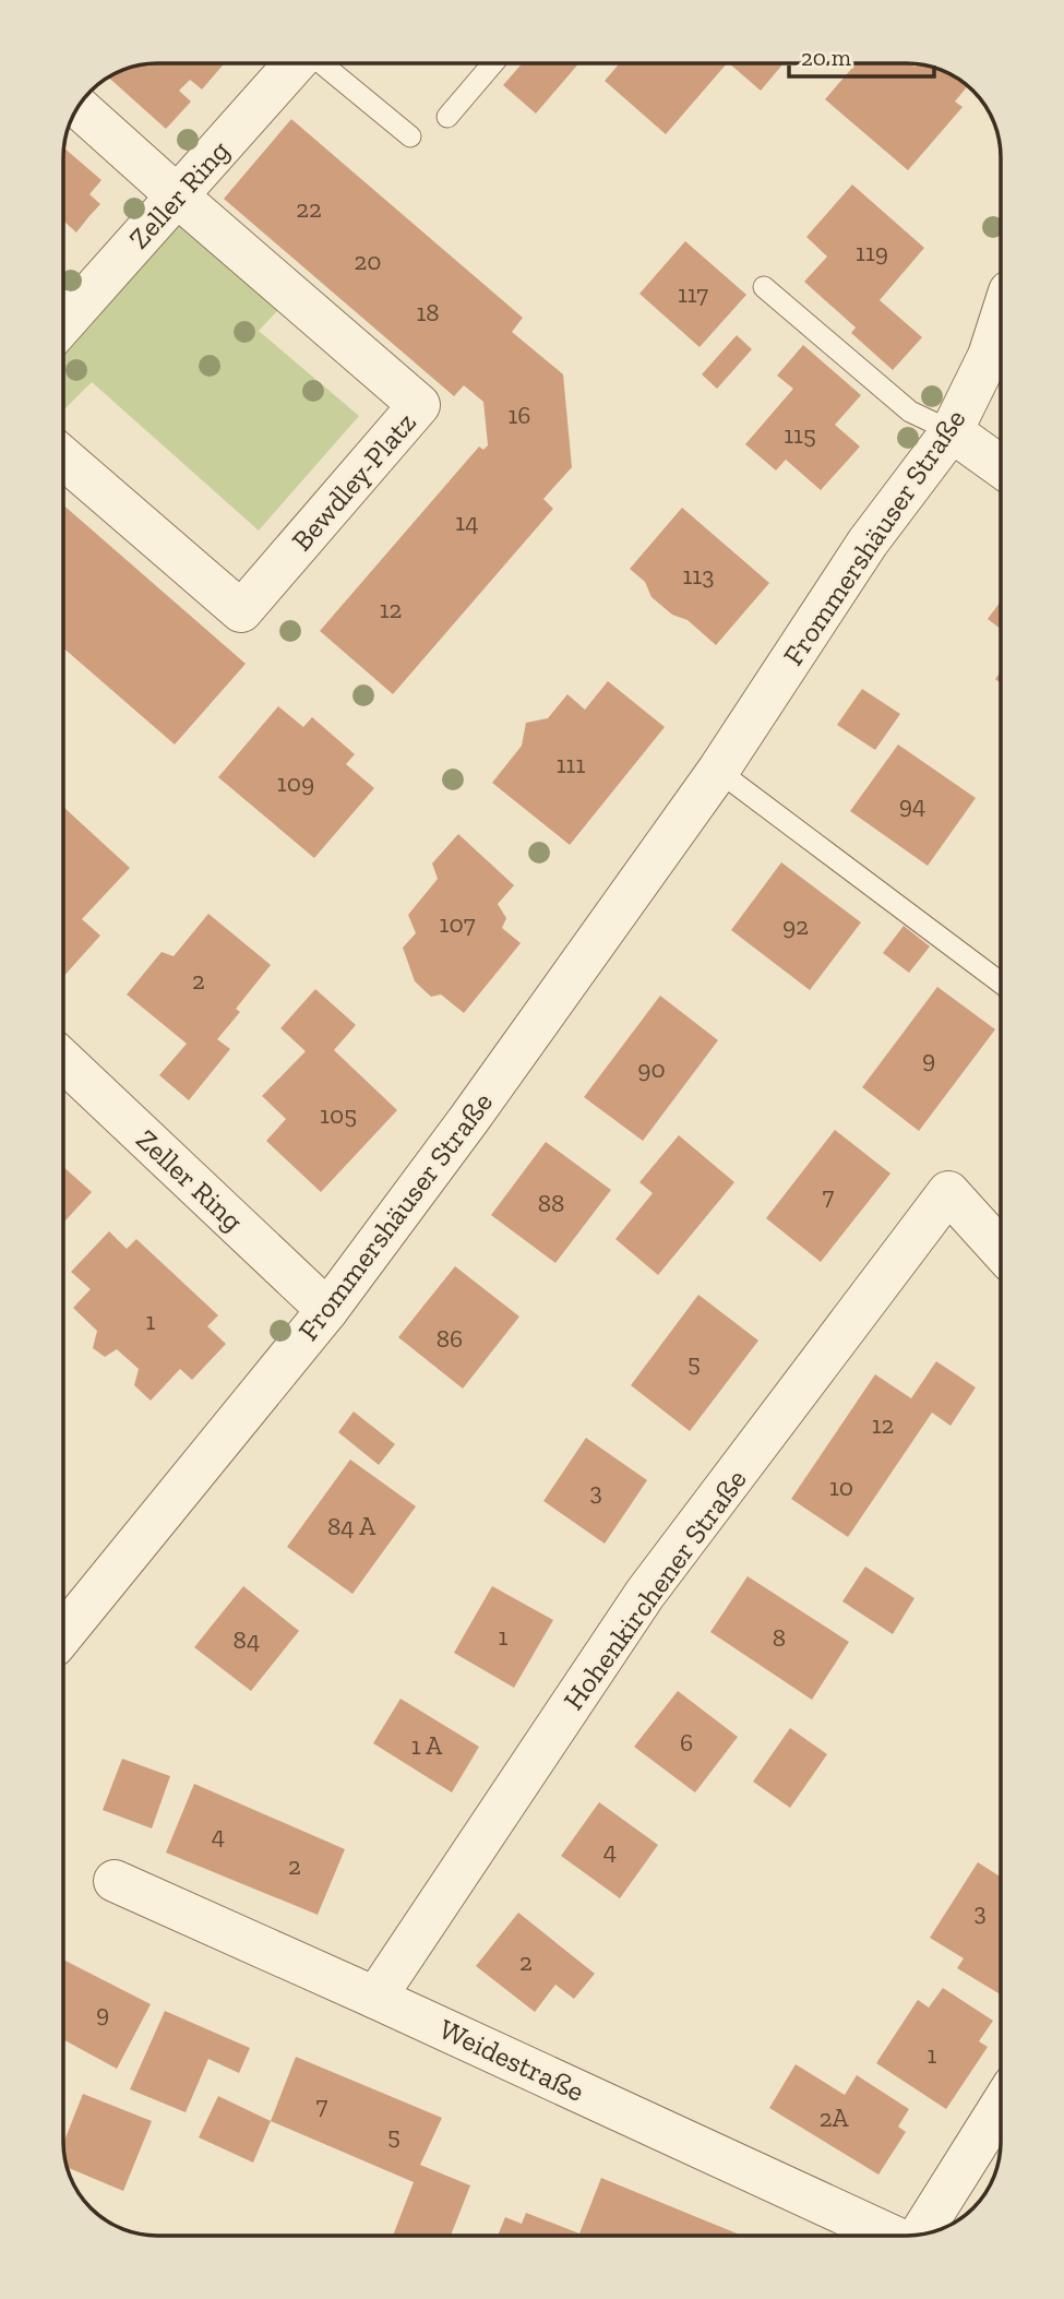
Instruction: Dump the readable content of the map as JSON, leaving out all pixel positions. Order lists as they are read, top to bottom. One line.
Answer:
{"streets":{"street":["Zeller Ring","Bewdley-Platz","Frommershäuser Straße","Hohenkirchener Straße","Weidestraße"]},"crossings":[["Zeller Ring","Bewdley-Platz"],["Zeller Ring","Frommershäuser Straße"],["Hohenkirchener Straße","Weidestraße"]],"house_numbers":["22","119","20","117","18","16","115","14","113","12","111","109","94","107","92","2","9","90","105","7","88","1","86","5","12","10","3","84 A","1","8","84","6","1 A","4","4","2","3","2","9","1","7","2A","5"],"scale_bar":"20 m"}
